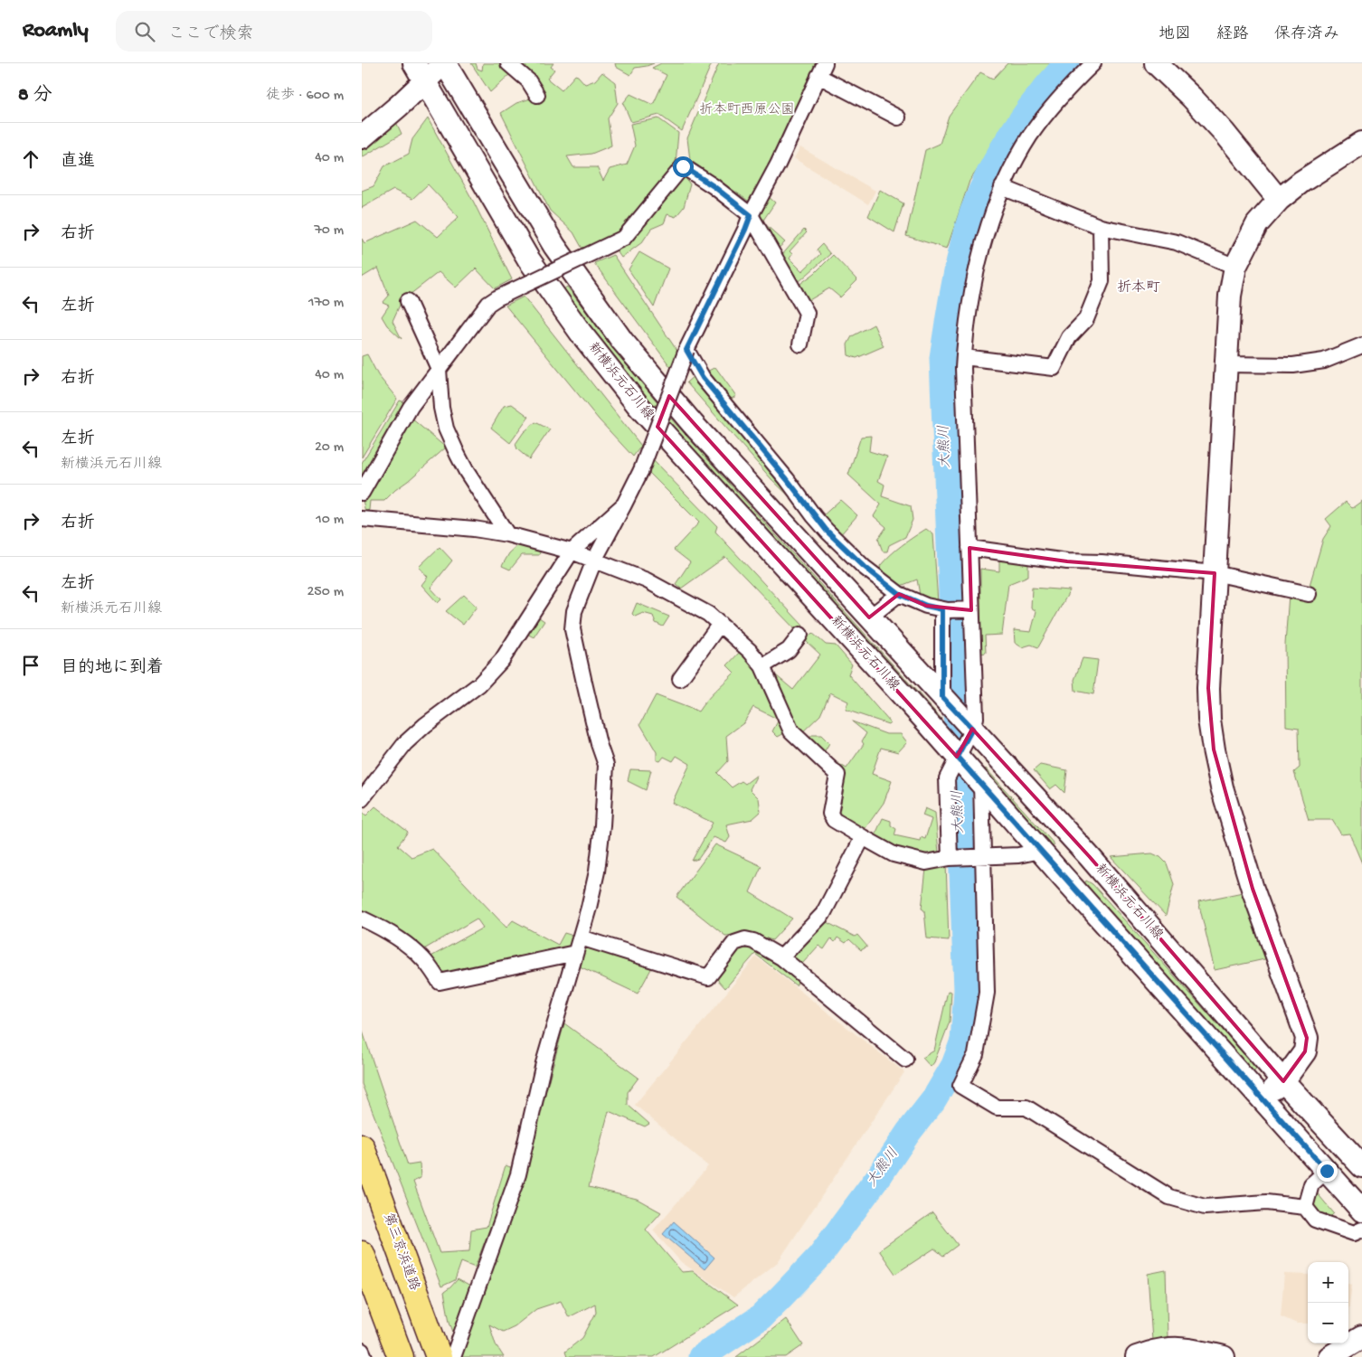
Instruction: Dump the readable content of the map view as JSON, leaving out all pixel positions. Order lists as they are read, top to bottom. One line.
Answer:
{"streets":{"highway":["第三京浜道路"],"street":["新横浜元石川線"]},"districts":["折本町"],"water":["大熊川"],"parks":["折本町西原公園"],"page":{"header":"Roamly","search":"ここで検索","nav":["地図","経路","保存済み"],"heading":["8 分","徒歩 · 600 m"],"list":[["直進","40 m"],["右折","70 m"],["左折","170 m"],["右折","40 m"],["左折","新横浜元石川線","20 m"],["右折","10 m"],["左折","新横浜元石川線","250 m"],"目的地に到着"],"map_buttons":["+","−"]}}
